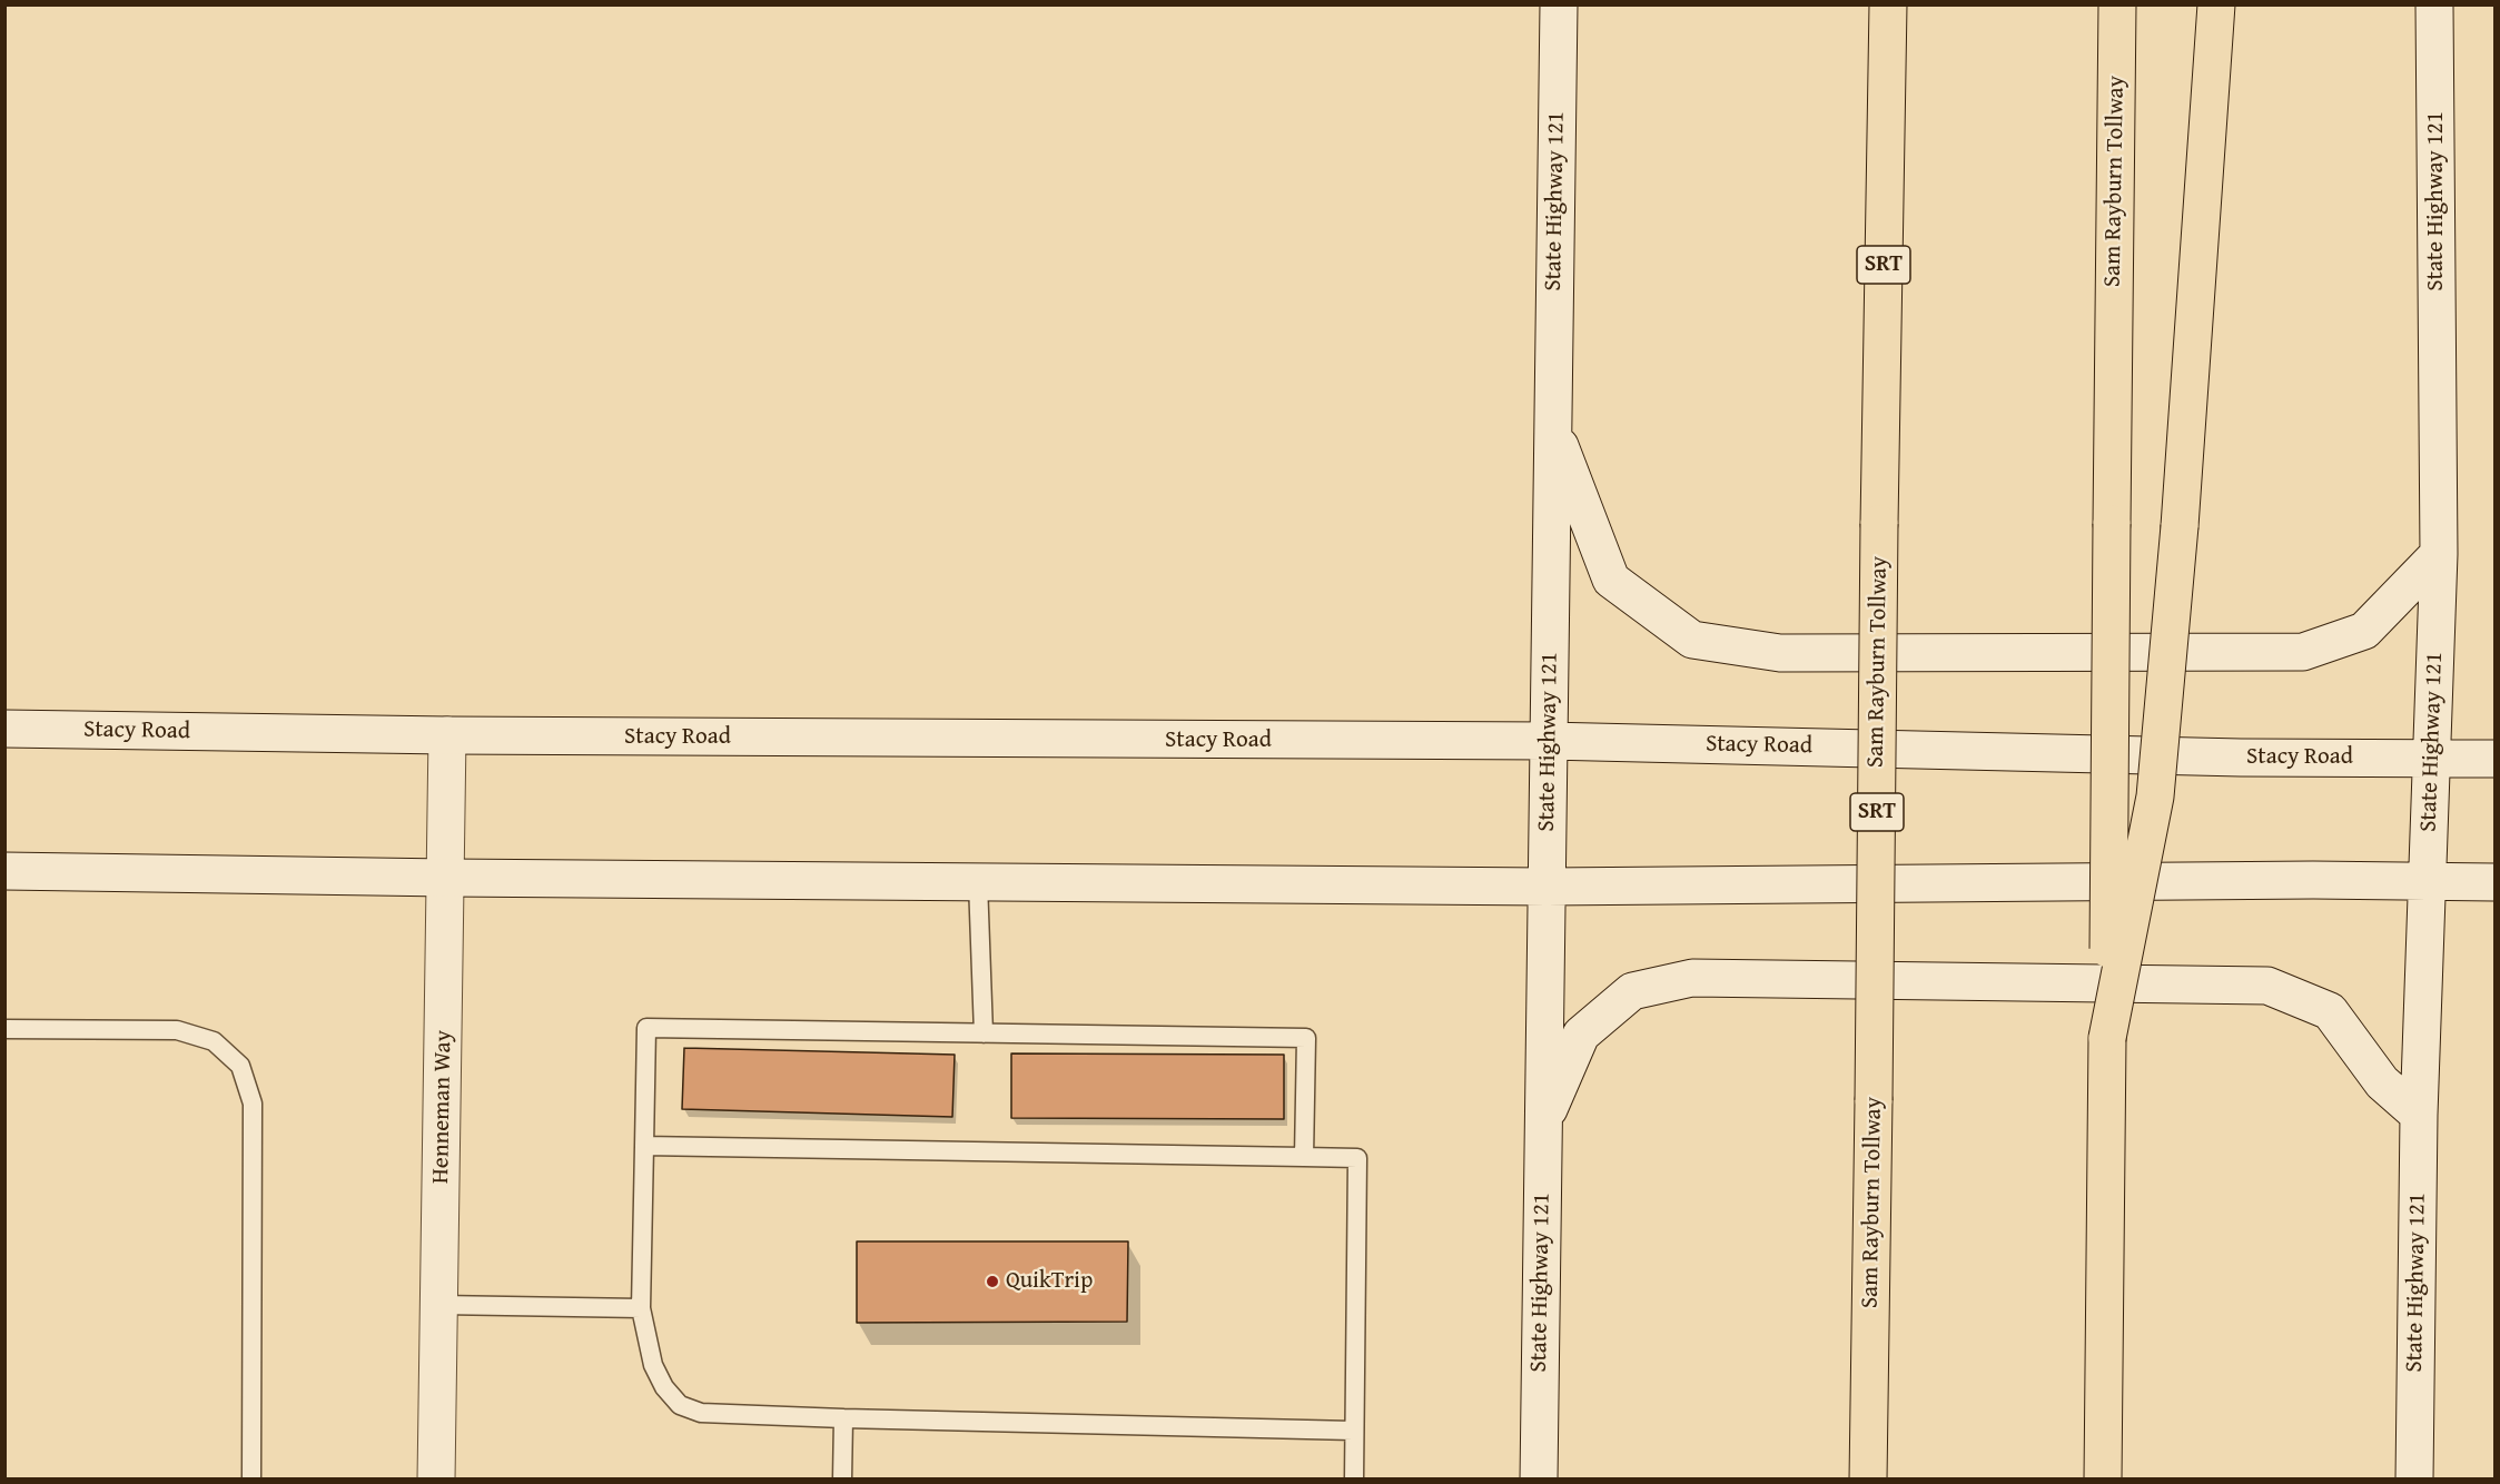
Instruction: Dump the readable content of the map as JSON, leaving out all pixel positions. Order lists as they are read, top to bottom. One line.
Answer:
{"streets":{"highway":["Sam Rayburn Tollway","SRT"],"main road":["State Highway 121","Stacy Road","Henneman Way"]},"crossings":[["State Highway 121","Stacy Road"],["Stacy Road","Henneman Way"]],"places":["QuikTrip"]}
